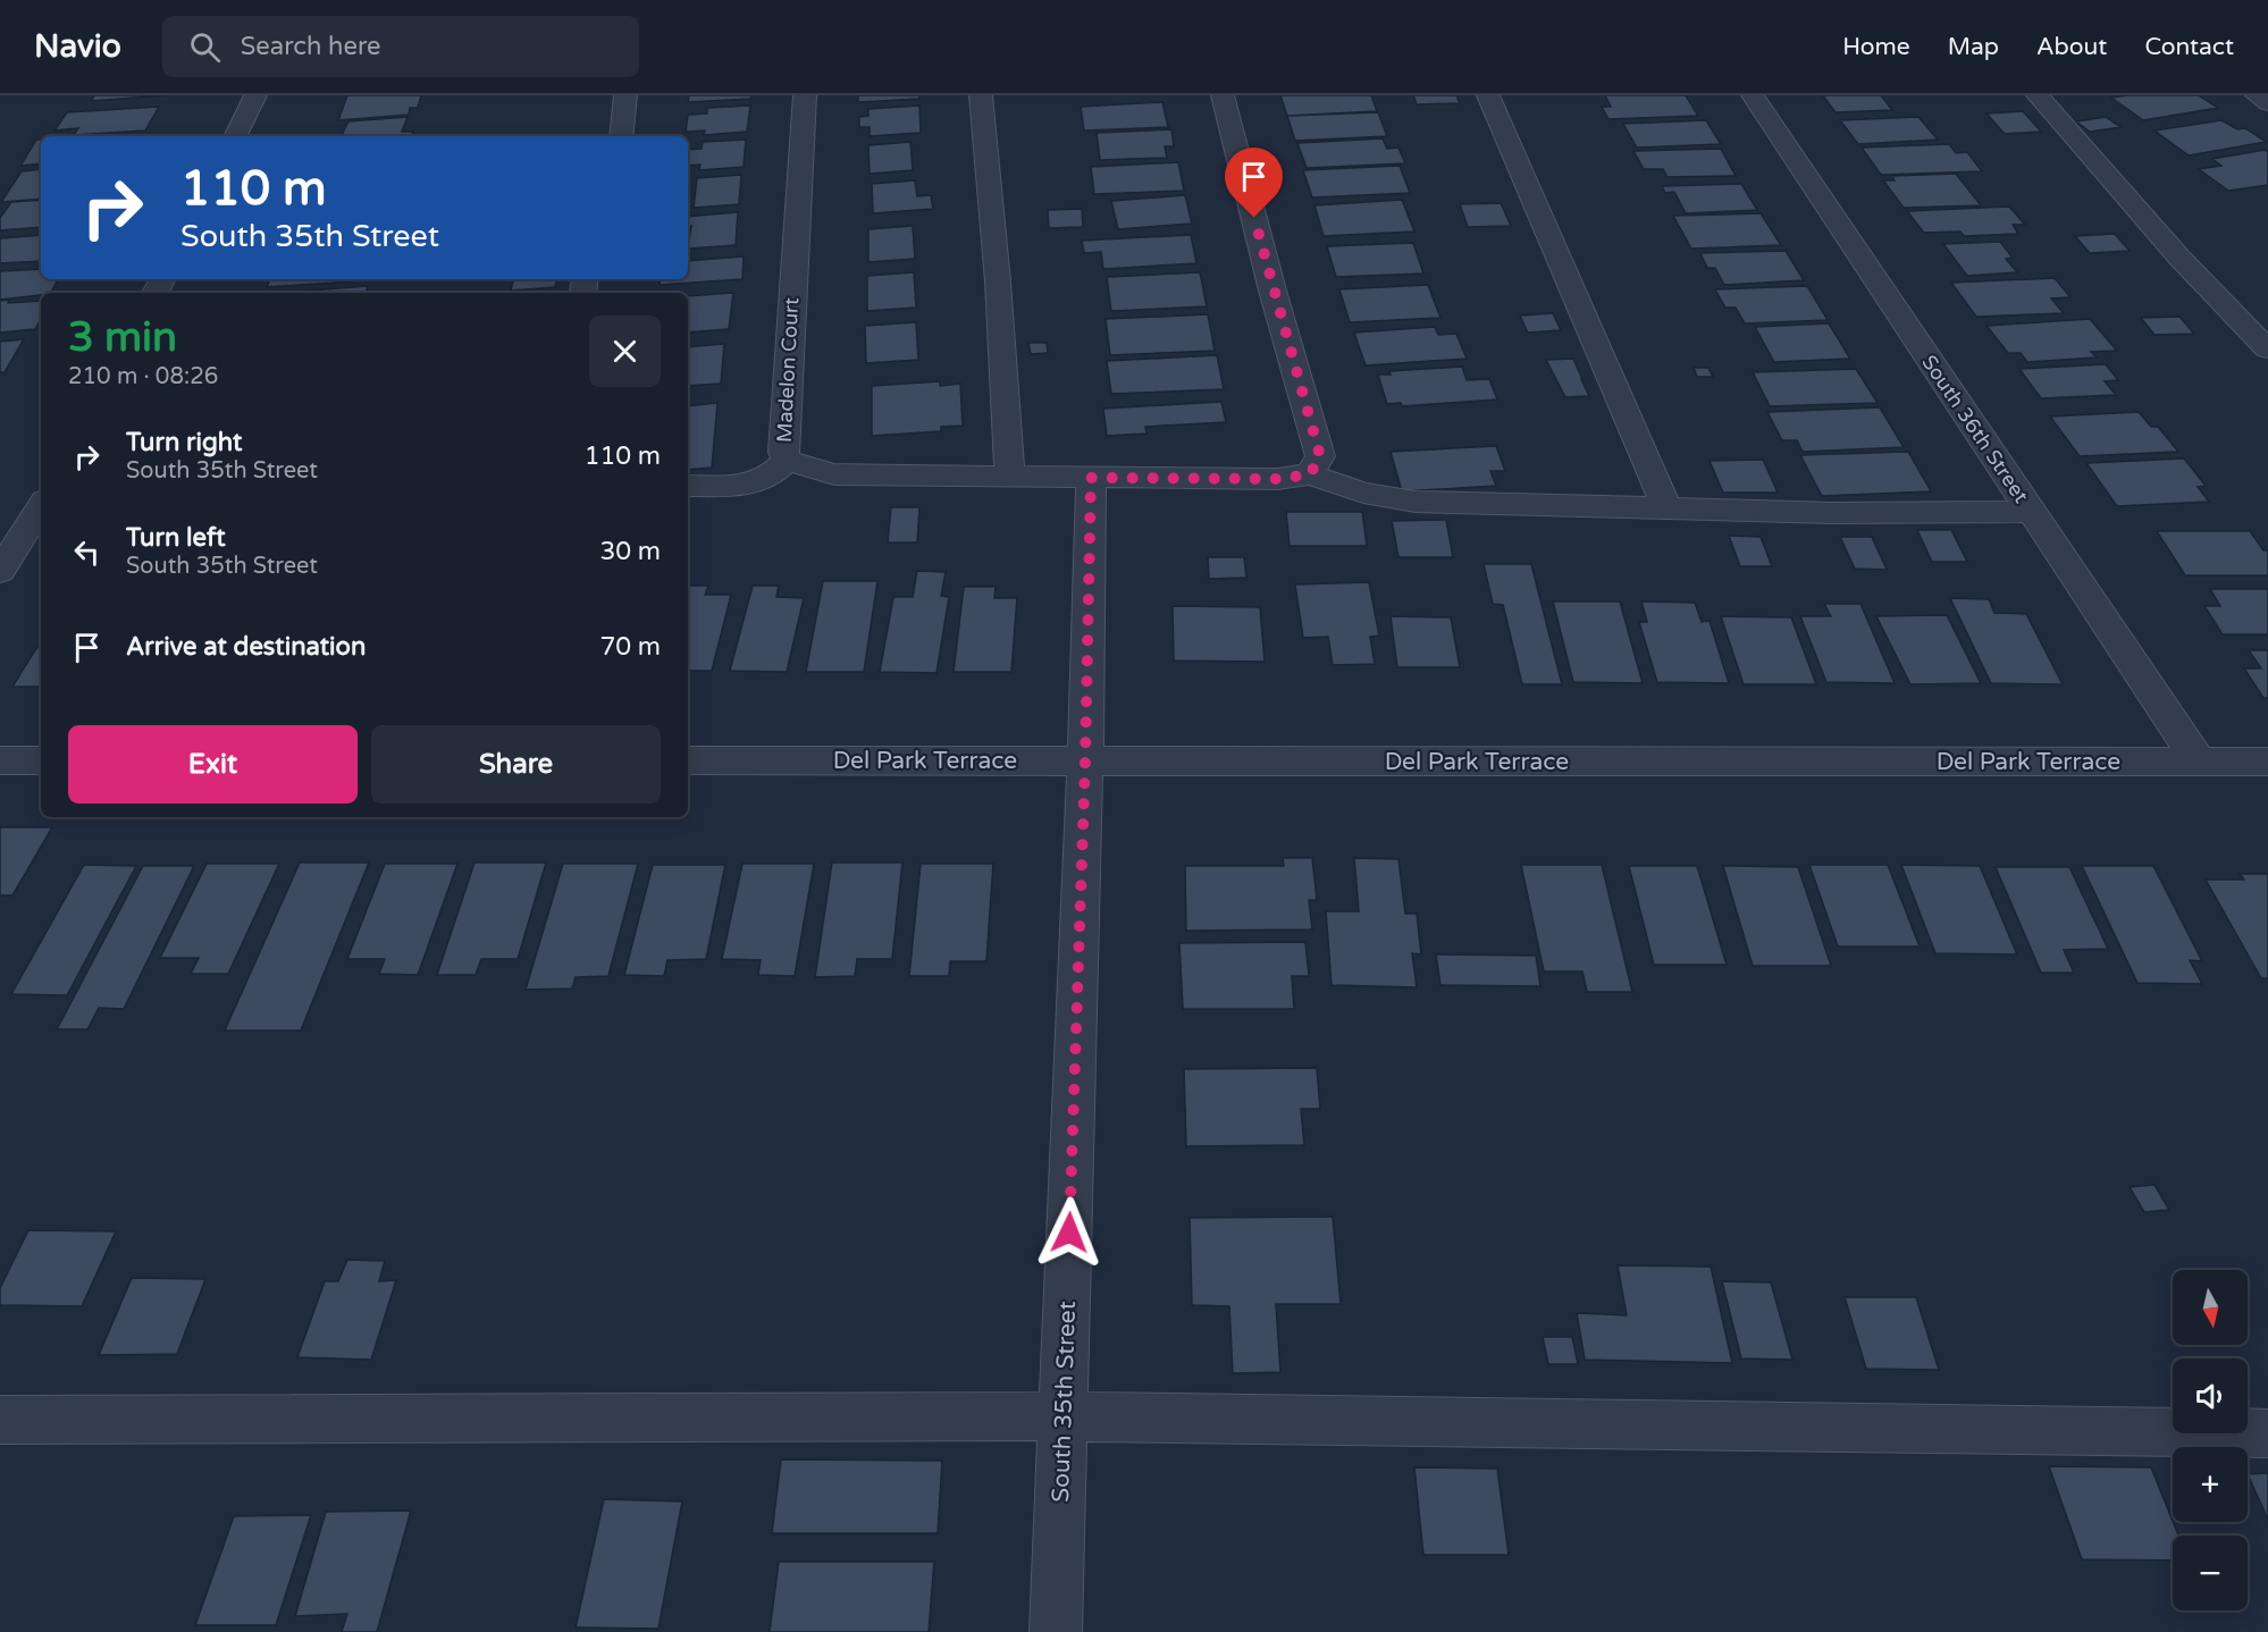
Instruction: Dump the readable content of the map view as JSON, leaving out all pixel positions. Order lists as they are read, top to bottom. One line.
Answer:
{"streets":{"street":["Madelon Court","South 36th Street","Del Park Terrace","South 35th Street"]},"crossings":[["Madelon Court","South 35th Street"],["South 36th Street","Del Park Terrace"],["Del Park Terrace","South 35th Street"]],"north":"bottom","page":{"header":"Navio","search":"Search here","nav":["Home","Map","About","Contact"],"turn":["110 m","South 35th Street"],"heading":["3 min","210 m · 08:26"],"list":[{"name":"Turn right","note":"South 35th Street","value":"110 m"},{"name":"Turn left","note":"South 35th Street","value":"30 m"},{"name":"Arrive at destination","value":"70 m"}],"buttons":["Exit","Share"],"map_buttons":["+","−"]}}
